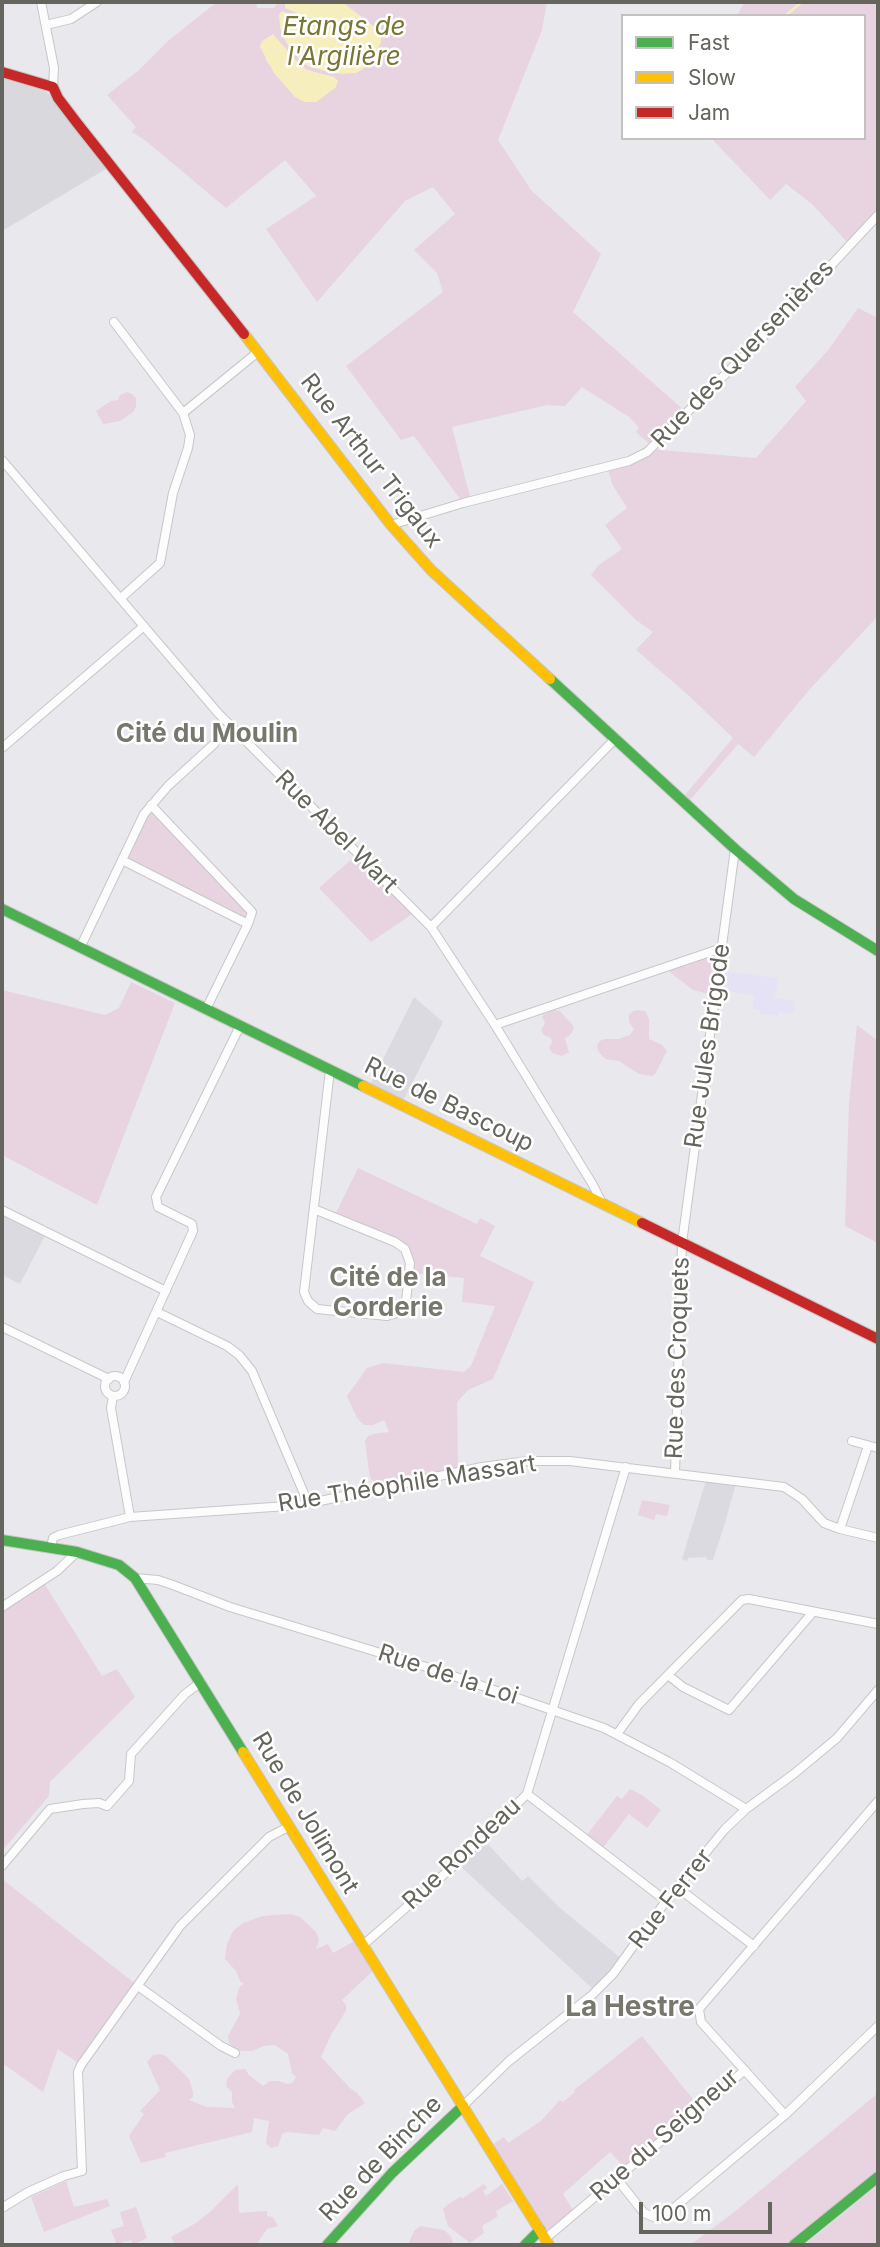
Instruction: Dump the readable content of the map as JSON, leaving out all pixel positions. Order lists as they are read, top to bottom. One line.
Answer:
{"streets":{"street":["Rue des Quersenières","Rue Arthur Trigaux","Rue Abel Wart","Rue Jules Brigode","Rue de Bascoup","Rue des Croquets","Rue Théophile Massart","Rue de la Loi","Rue de Jolimont","Rue Rondeau","Rue Ferrer","Rue du Seigneur","Rue de Binche"]},"crossings":[["Rue des Quersenières","Rue Arthur Trigaux"],["Rue Arthur Trigaux","Rue Jules Brigode"],["Rue Abel Wart","Rue de Bascoup"],["Rue Jules Brigode","Rue de Bascoup"],["Rue Jules Brigode","Rue des Croquets"],["Rue de Bascoup","Rue des Croquets"],["Rue des Croquets","Rue Théophile Massart"],["Rue Théophile Massart","Rue de Jolimont"],["Rue Théophile Massart","Rue Rondeau"],["Rue de la Loi","Rue de Jolimont"],["Rue de la Loi","Rue Rondeau"],["Rue de la Loi","Rue Ferrer"],["Rue de Jolimont","Rue Rondeau"],["Rue de Jolimont","Rue Ferrer"],["Rue de Jolimont","Rue du Seigneur"],["Rue de Jolimont","Rue de Binche"],["Rue Ferrer","Rue de Binche"]],"districts":["Cité du Moulin","Cité de la Corderie","La Hestre"],"water":["Etangs de l'Argilière"],"legend":["Fast","Slow","Jam"],"scale_bar":"100 m"}
